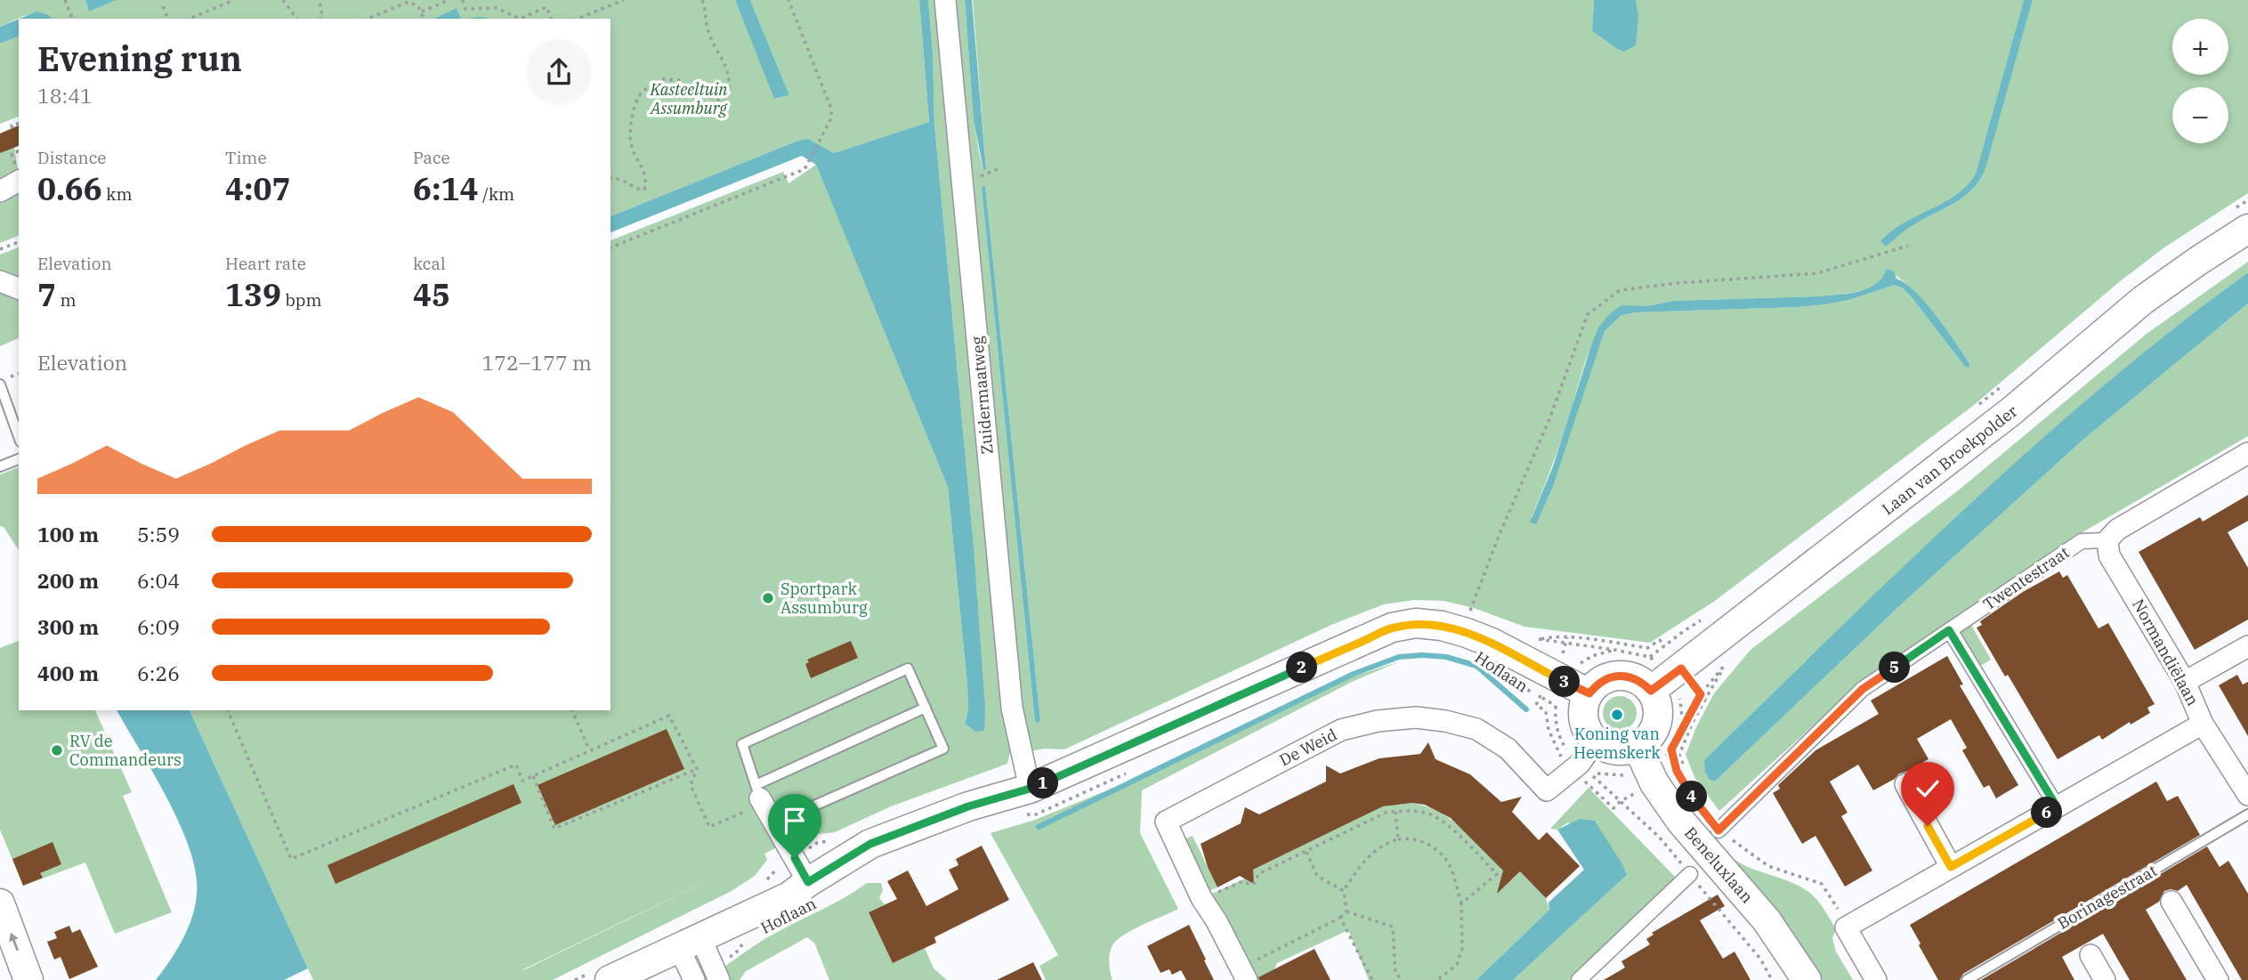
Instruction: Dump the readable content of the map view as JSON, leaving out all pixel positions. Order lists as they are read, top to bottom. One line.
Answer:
{"streets":{"main road":["Laan van Broekpolder","Hoflaan","Beneluxlaan"],"street":["Zuidermaatweg","Twentestraat","Normandiëlaan","De Weid"],"lane":["Borinagestraat"]},"crossings":[["Zuidermaatweg","Hoflaan"],["Laan van Broekpolder","Hoflaan"],["Laan van Broekpolder","De Weid"],["Laan van Broekpolder","Beneluxlaan"],["Twentestraat","Normandiëlaan"],["Hoflaan","De Weid"],["Hoflaan","Beneluxlaan"],["De Weid","Beneluxlaan"]],"parks":["Kasteeltuin Assumburg"],"places":["Sportpark Assumburg","Koning van Heemskerk","RV de Commandeurs"],"page":{"map_buttons":["+","−"],"heading":["Evening run","18:41"],"stats":[["Distance","0.66 km"],["Time","4:07"],["Pace","6:14 /km"],["Elevation","7 m"],["Heart rate","139 bpm"],["kcal","45"]],"chart":["Elevation","172–177 m"],"list":[{"name":"100 m","note":"5:59"},{"name":"200 m","note":"6:04"},{"name":"300 m","note":"6:09"},{"name":"400 m","note":"6:26"}],"pins":["2","5","3","1","4","6"]}}
